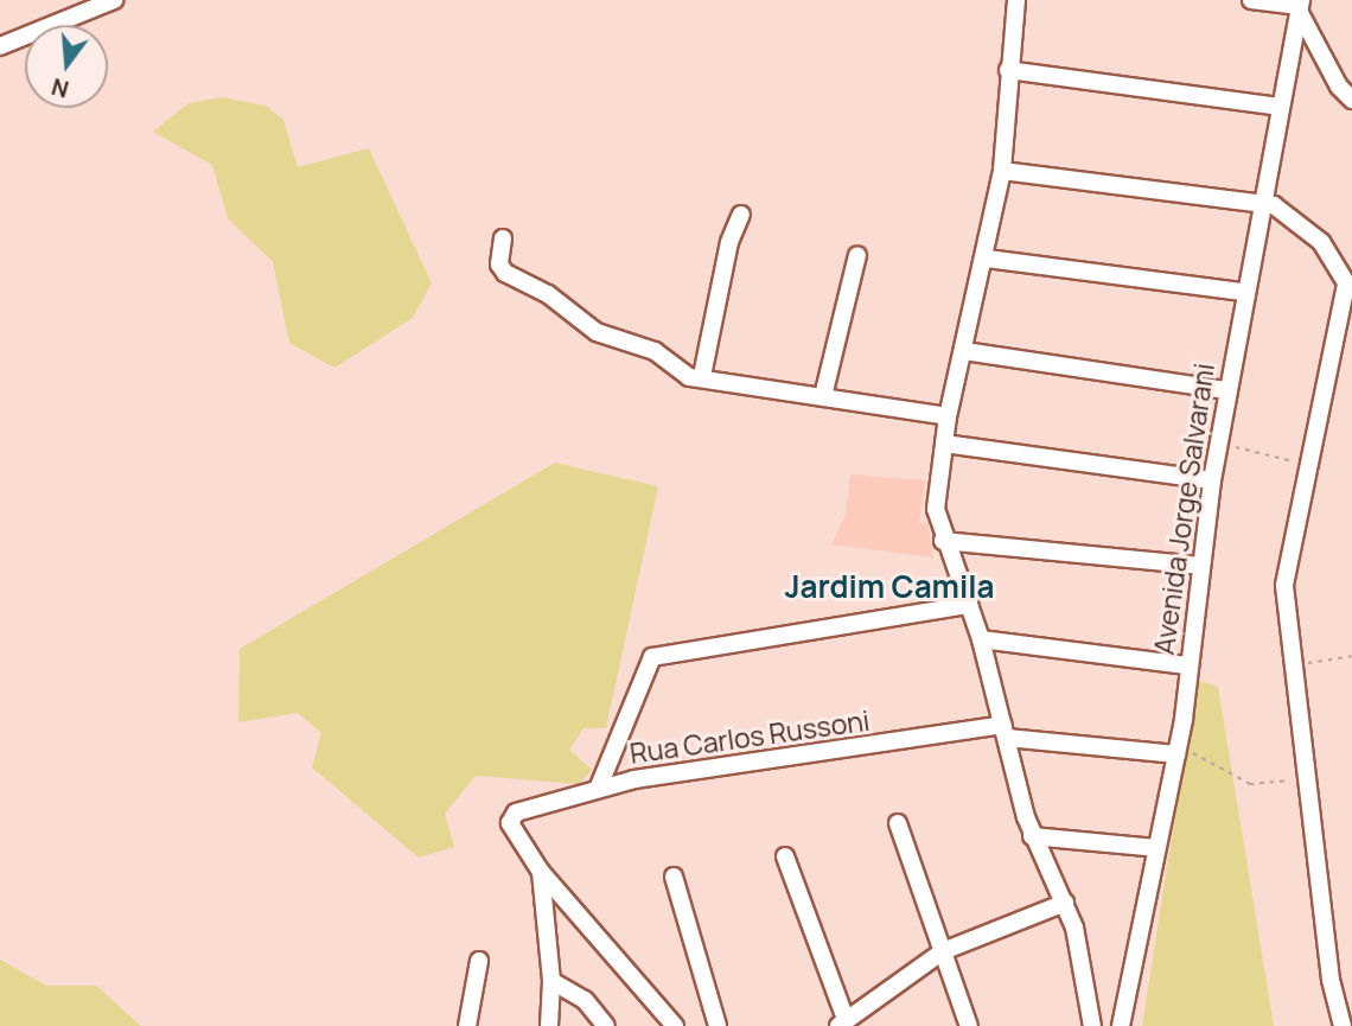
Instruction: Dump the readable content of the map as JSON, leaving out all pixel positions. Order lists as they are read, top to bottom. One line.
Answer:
{"streets":{"street":["Avenida Jorge Salvarani","Rua Carlos Russoni"]},"crossings":[["Avenida Jorge Salvarani","Rua Carlos Russoni"]],"districts":["Jardim Camila"],"north":"bottom"}
